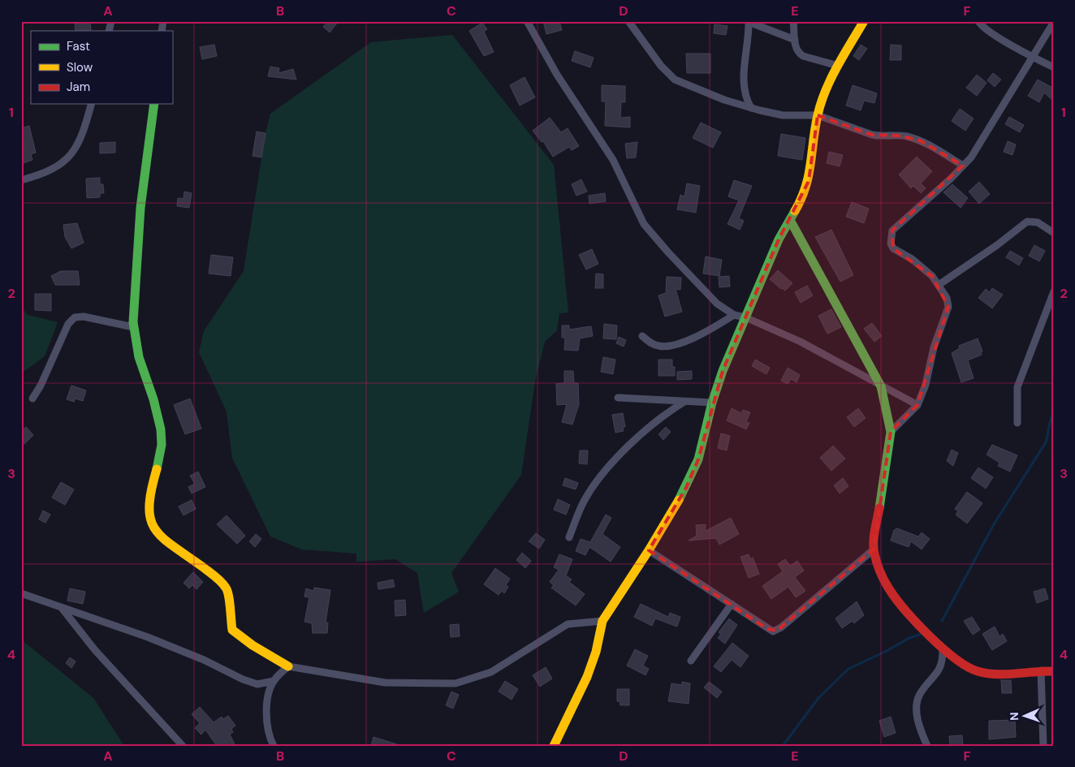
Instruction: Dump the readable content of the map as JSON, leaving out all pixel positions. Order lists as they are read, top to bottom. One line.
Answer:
{"legend":["Fast","Slow","Jam"],"north":"left","grid":{"columns":["A","B","C","D","E","F"],"rows":["1","2","3","4"]}}
